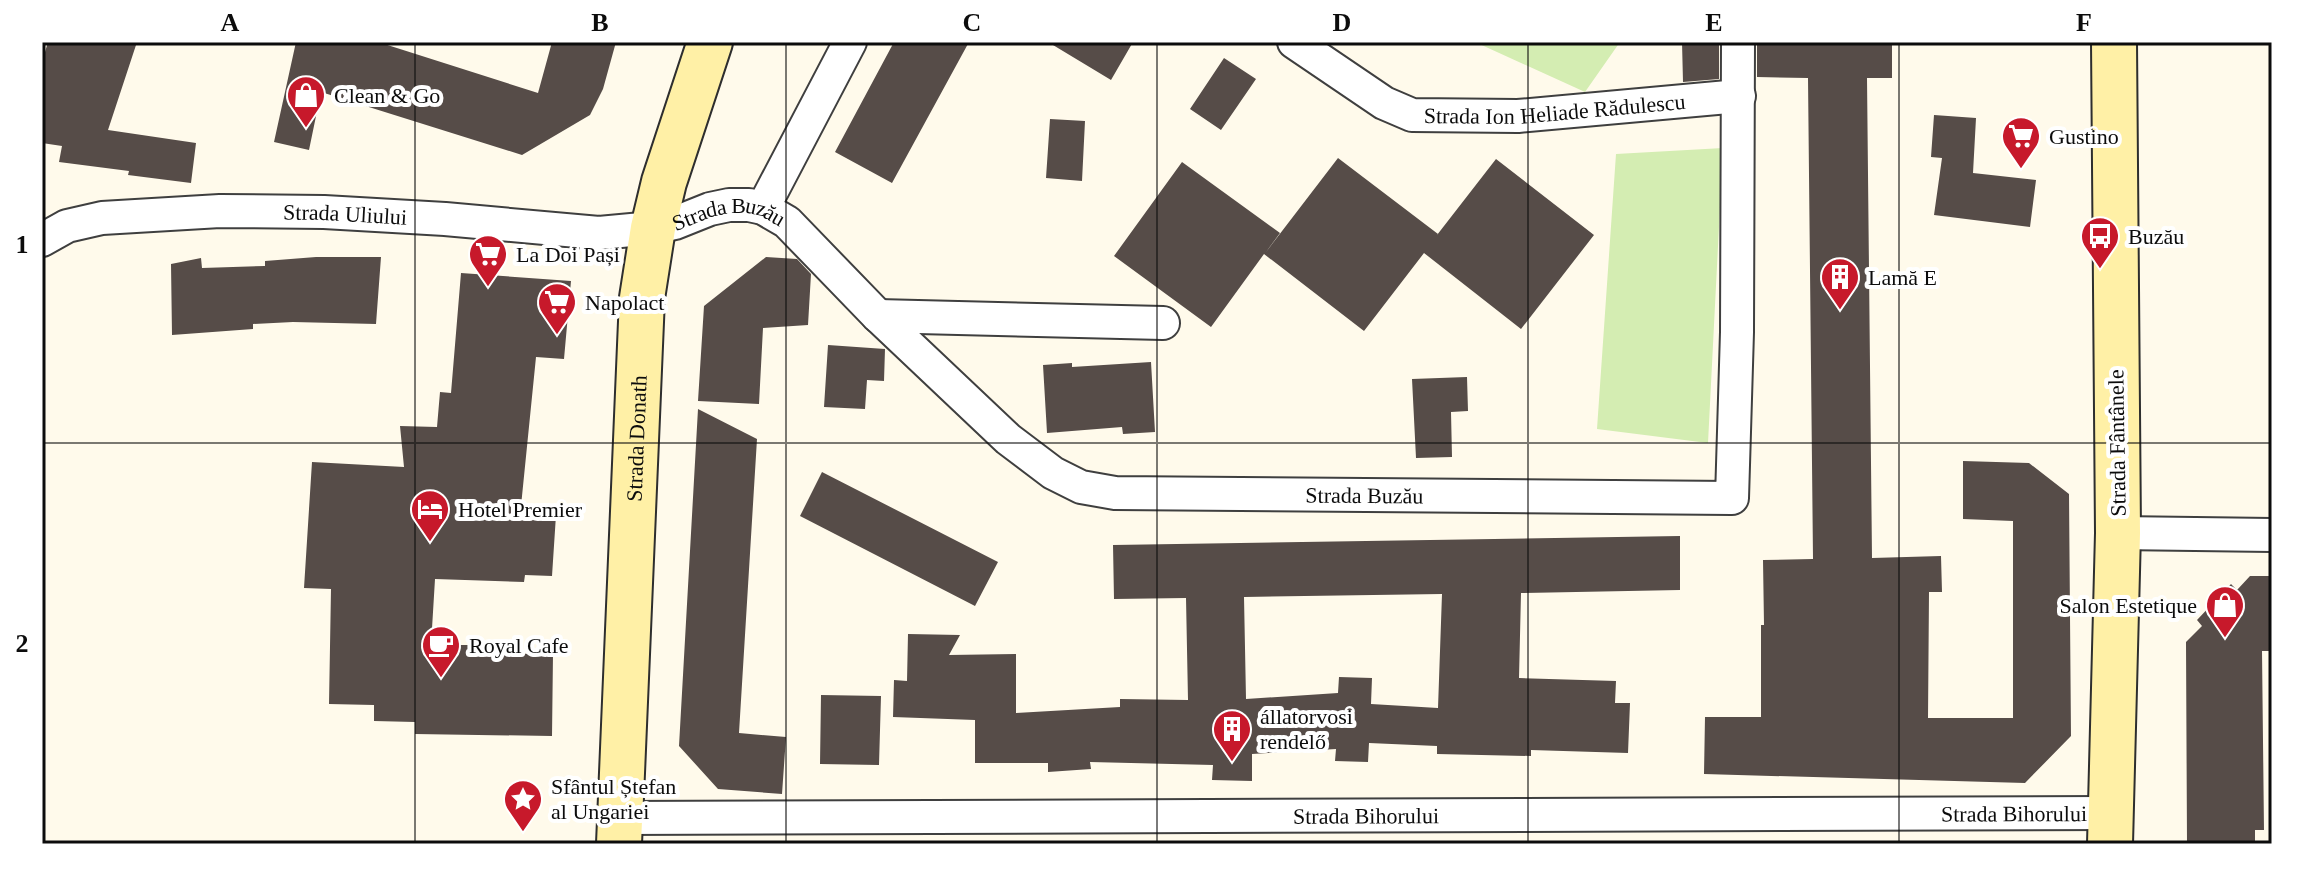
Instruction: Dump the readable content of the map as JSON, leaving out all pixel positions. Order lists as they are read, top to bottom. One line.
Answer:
{"streets":{"main road":["Strada Donath","Strada Fântânele"],"street":["Strada Ion Heliade Rădulescu","Strada Uliului","Strada Buzău","Strada Bihorului"]},"crossings":[["Strada Ion Heliade Rădulescu","Strada Buzău"],["Strada Uliului","Strada Buzău"],["Strada Uliului","Strada Donath"],["Strada Buzău","Strada Donath"],["Strada Donath","Strada Bihorului"],["Strada Fântânele","Strada Bihorului"]],"places":{"shop":["Clean & Go","Salon Estetique"],"supermarket":["Gustino","La Doi Pași","Napolact"],"bus stop":["Buzău"],"building":["Lamă E","állatorvosi rendelő"],"hotel":["Hotel Premier"],"cafe":["Royal Cafe"],"place":["Sfântul Ștefan al Ungariei"]},"grid":{"columns":["A","B","C","D","E","F"],"rows":["1","2"]}}
